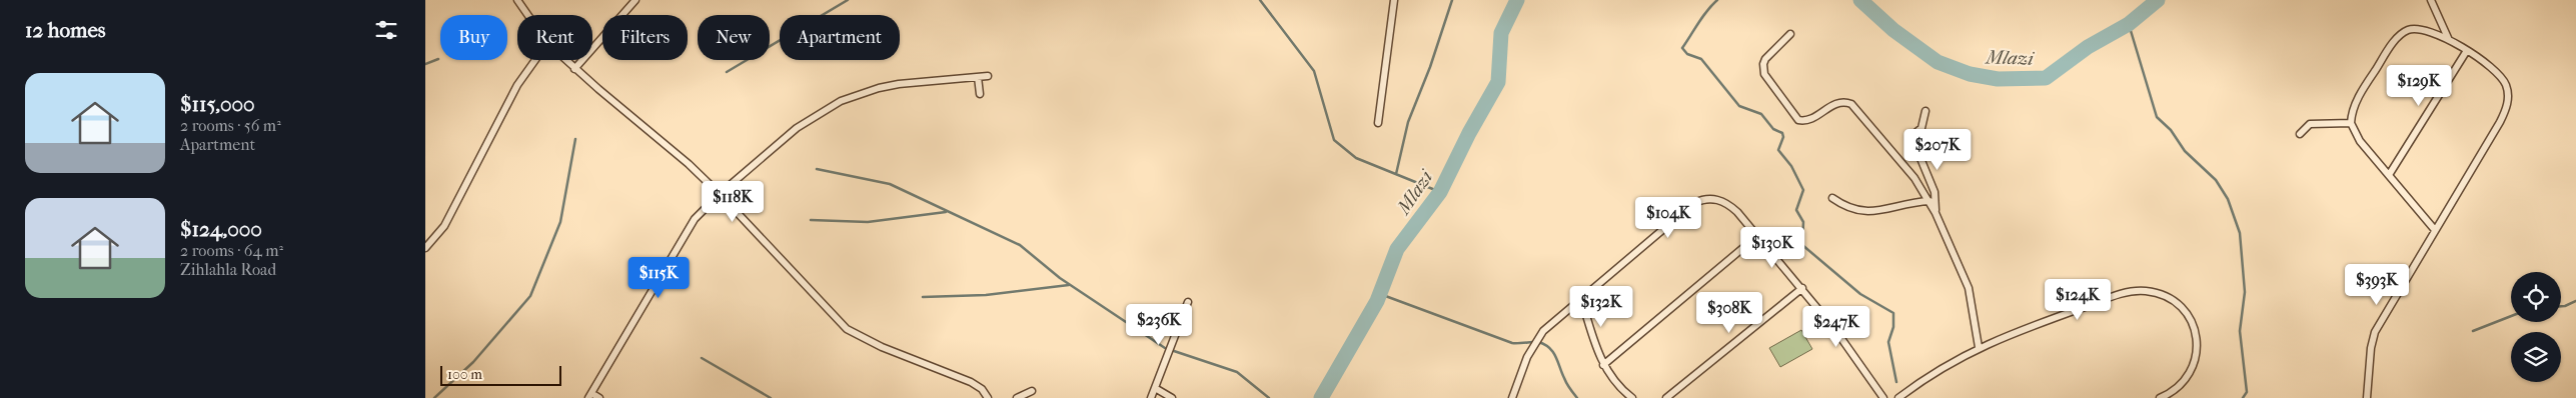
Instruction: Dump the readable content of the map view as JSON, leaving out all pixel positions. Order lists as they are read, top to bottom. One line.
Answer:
{"water":["Mlazi"],"scale_bar":"100 m","page":{"heading":"12 homes","chip":["Buy","Rent","Filters","New","Apartment"],"list":[{"name":"$115,000","note":"2 rooms · 56 m² · Apartment"},{"name":"$124,000","note":"2 rooms · 64 m² · Zihlahla Road"}],"price":["$129K","$207K","$118K","$104K","$130K","$115K","$393K","$124K","$132K","$308K","$236K","$247K"],"scale":"100 m"}}
